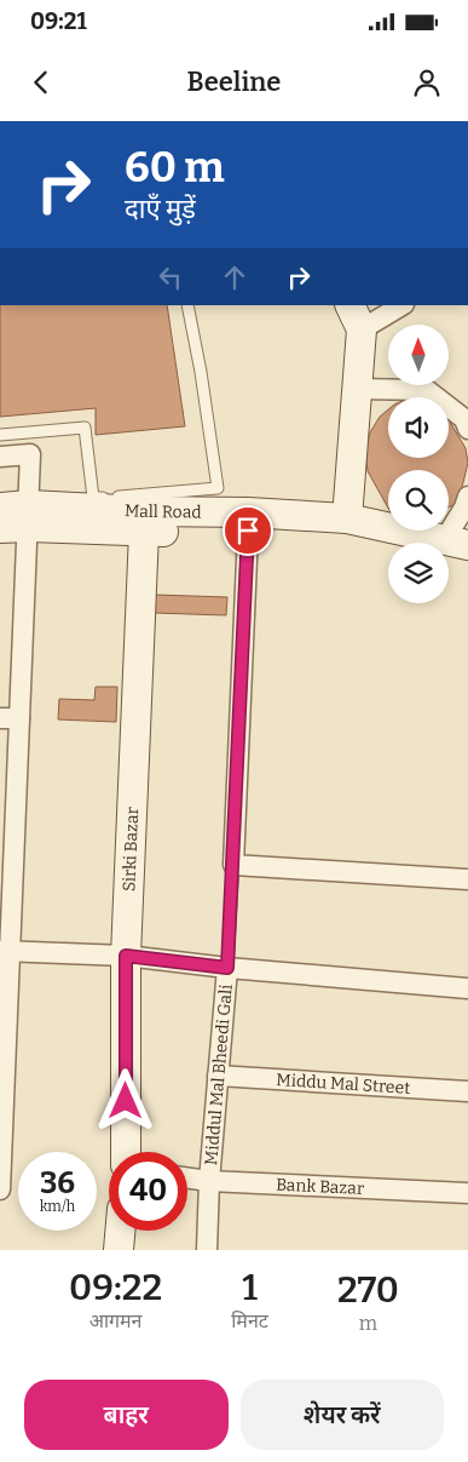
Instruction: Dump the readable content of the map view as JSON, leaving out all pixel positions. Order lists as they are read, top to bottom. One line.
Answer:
{"streets":{"street":["Mall Road","Sirki Bazar","Middul Mal Bheedi Gali","Middu Mal Street","Bank Bazar"]},"crossings":[["Mall Road","Sirki Bazar"],["Middul Mal Bheedi Gali","Middu Mal Street"],["Middul Mal Bheedi Gali","Bank Bazar"]],"north":"top","page":{"status":"09:21","header":"Beeline","turn":["60 m","दाएँ मुड़ें"],"speed":"36 km/h","limit":"40","eta":["09:22","आगमन","1","मिनट","270","m"],"buttons":["बाहर","शेयर करें"]}}
